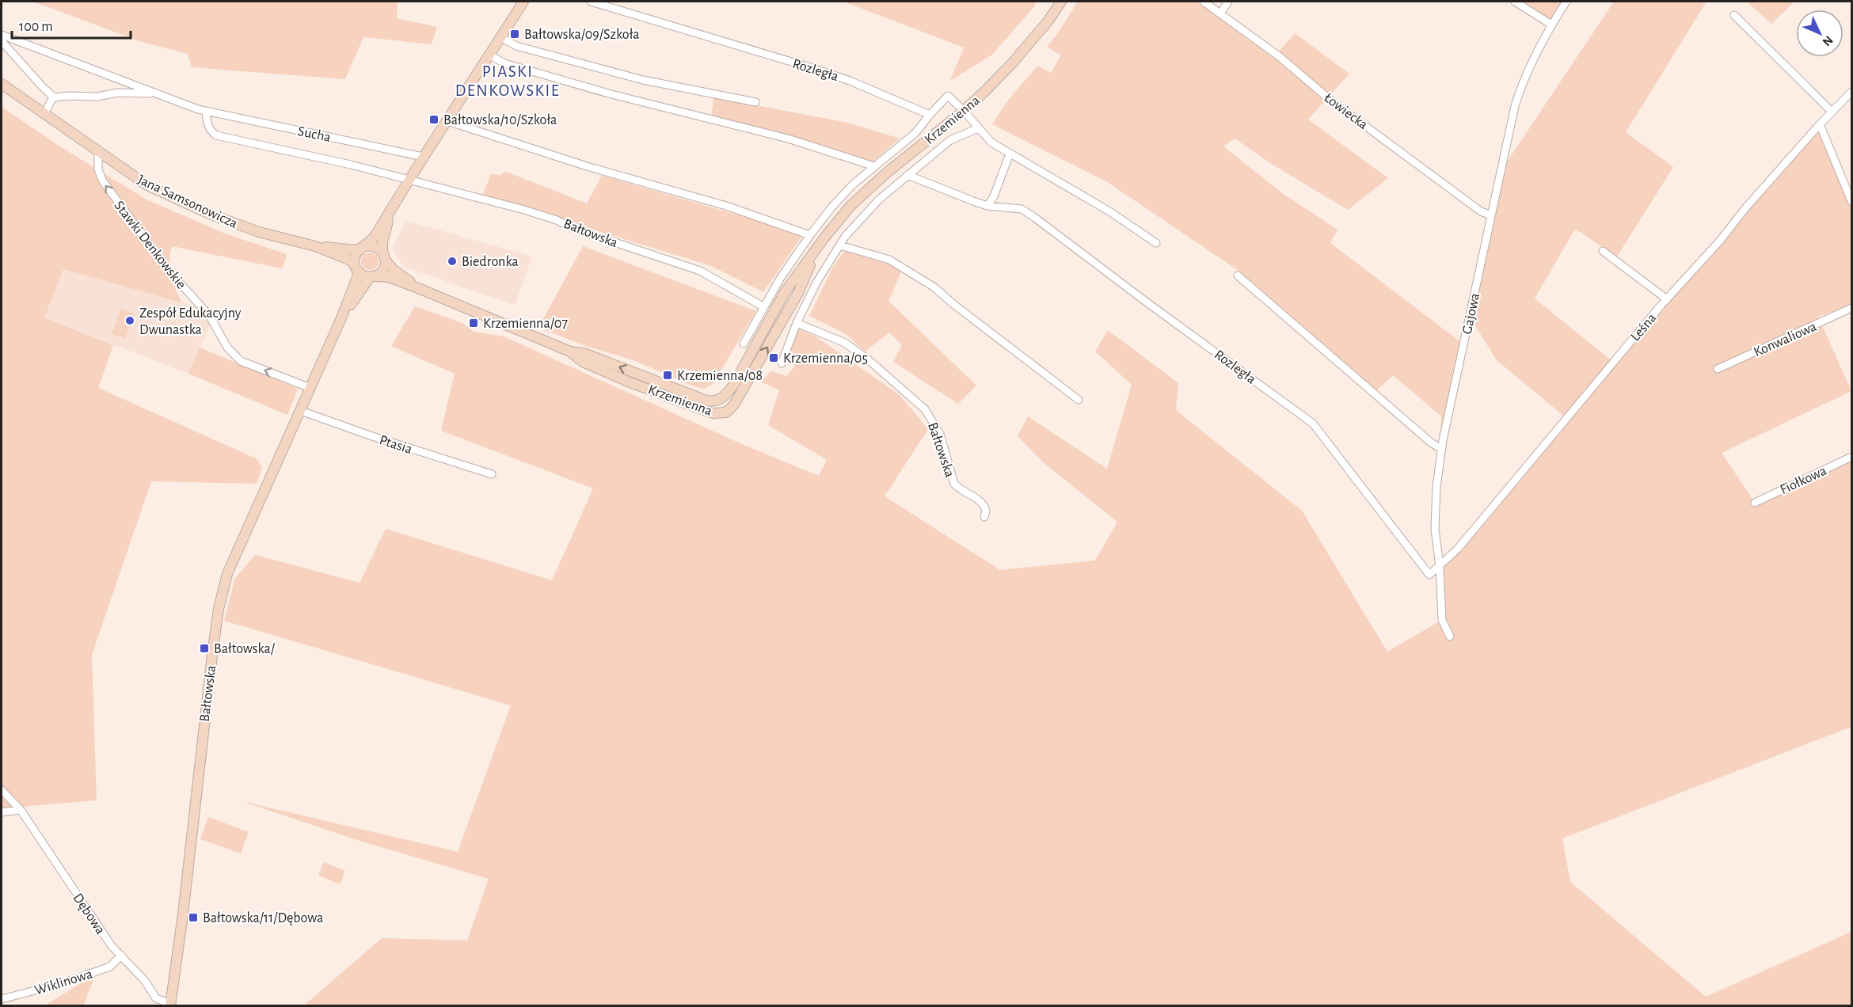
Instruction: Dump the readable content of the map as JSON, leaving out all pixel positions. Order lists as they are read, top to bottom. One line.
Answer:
{"streets":{"main road":["Krzemienna","Jana Samsonowicza","Bałtowska"],"street":["Rozległa","Łowiecka","Sucha","Stawki Denkowskie","Gajowa","Leśna","Konwaliowa","Ptasia","Fiołkowa","Dębowa","Wiklinowa"]},"crossings":[["Rozległa","Gajowa"],["Rozległa","Leśna"],["Łowiecka","Gajowa"],["Krzemienna","Jana Samsonowicza"],["Krzemienna","Bałtowska"],["Sucha","Bałtowska"],["Jana Samsonowicza","Bałtowska"],["Jana Samsonowicza","Stawki Denkowskie"],["Bałtowska","Stawki Denkowskie"],["Bałtowska","Ptasia"],["Bałtowska","Dębowa"],["Gajowa","Leśna"],["Dębowa","Wiklinowa"]],"one_way":["Stawki Denkowskie"],"districts":["PIASKI DENKOWSKIE"],"places":{"transit":["Bałtowska/09/Szkoła","Bałtowska/10/Szkoła","Krzemienna/07","Krzemienna/05","Krzemienna/08","Bałtowska/","Bałtowska/11/Dębowa"],"other":["Biedronka","Zespół Edukacyjny Dwunastka"]},"scale_bar":"100 m","north":"bottom right"}
